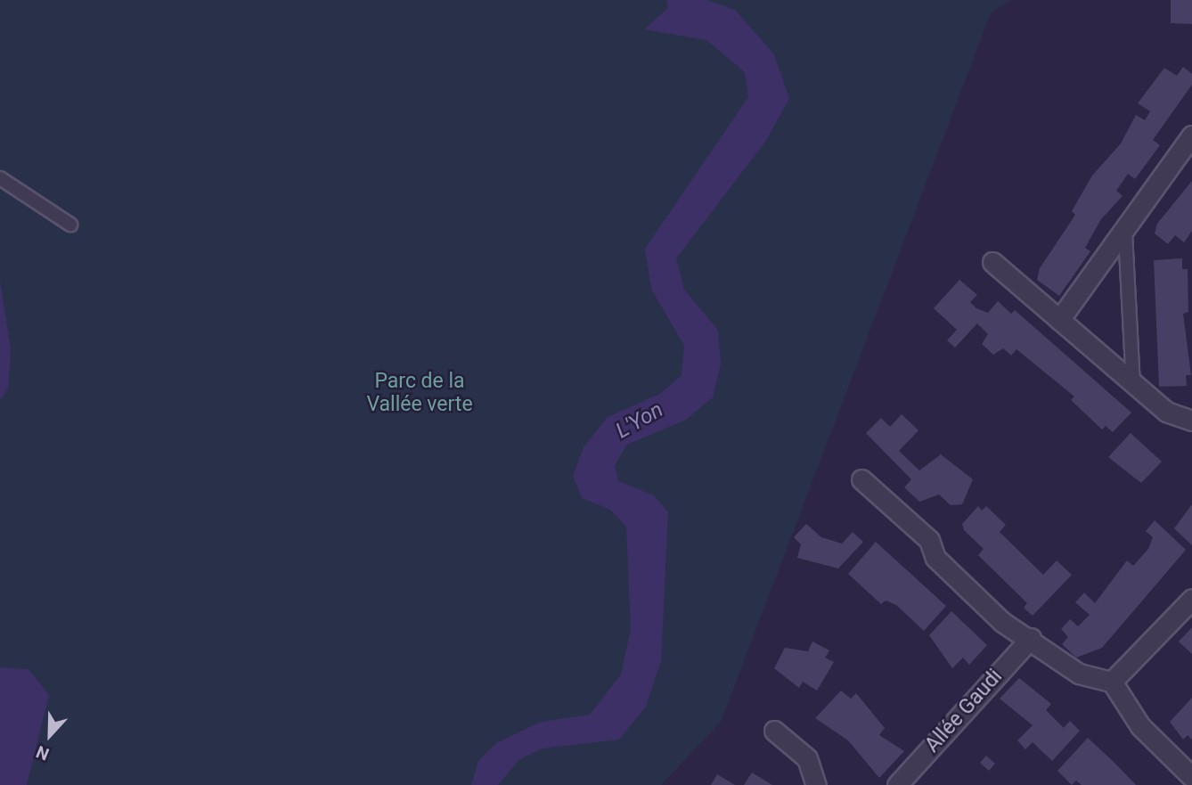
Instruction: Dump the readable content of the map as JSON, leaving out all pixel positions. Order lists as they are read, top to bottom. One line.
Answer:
{"streets":{"street":["Allée Gaudi"]},"water":["L'Yon"],"parks":["Parc de la Vallée verte"],"north":"bottom"}
